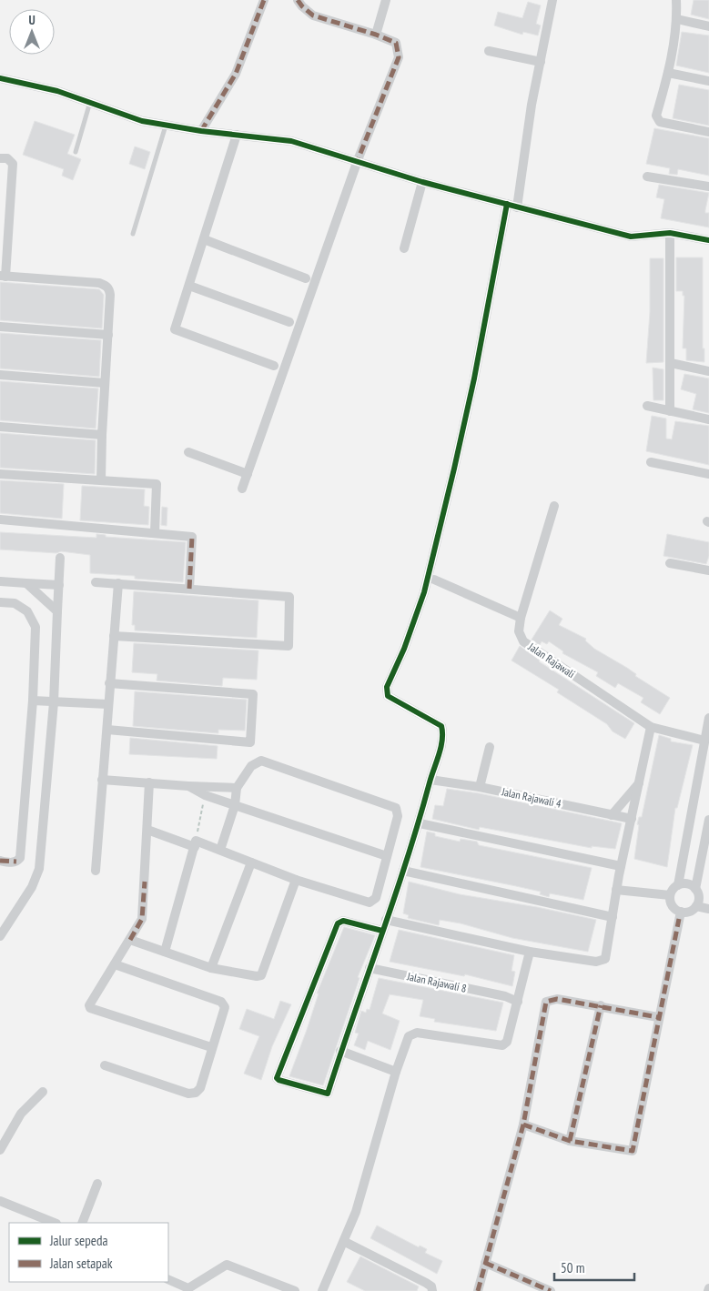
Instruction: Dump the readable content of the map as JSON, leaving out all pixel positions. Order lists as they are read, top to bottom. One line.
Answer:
{"streets":{"street":["Jalan Rajawali","Jalan Rajawali 4","Jalan Rajawali 8"]},"legend":["Jalur sepeda","Jalan setapak"],"scale_bar":"50 m","north":"top"}
